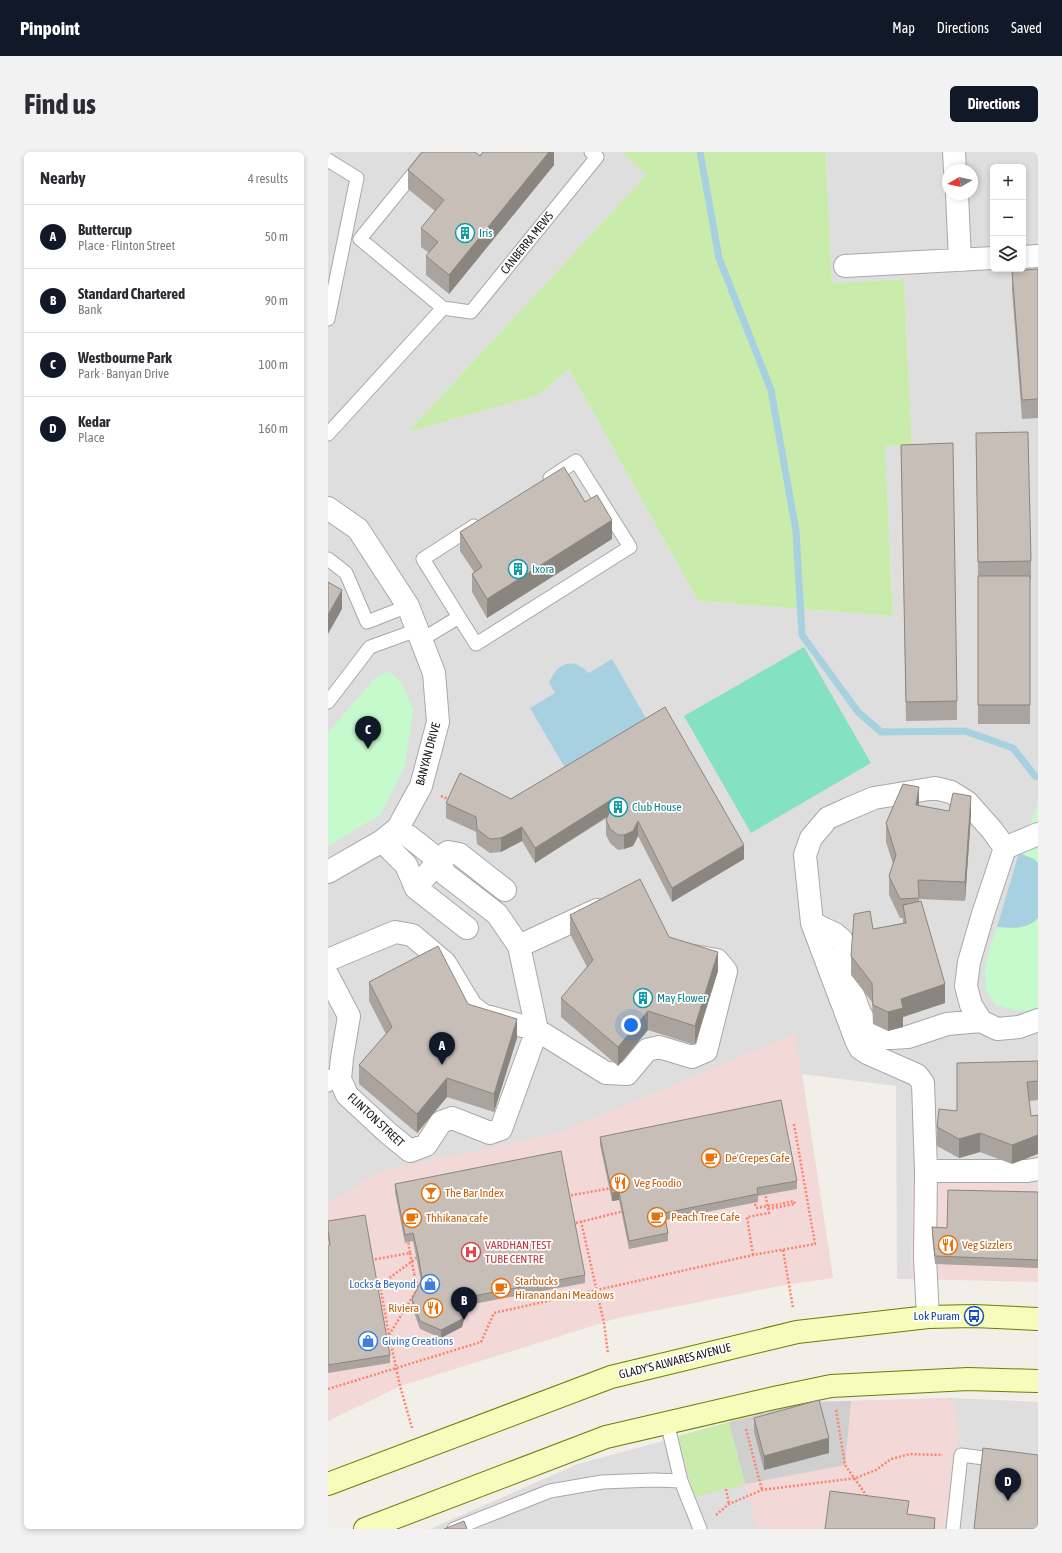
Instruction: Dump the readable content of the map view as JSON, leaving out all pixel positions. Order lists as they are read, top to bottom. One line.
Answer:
{"streets":{"main road":["GLADY'S ALWARES AVENUE"],"street":["BANYAN DRIVE","FLINTON STREET"],"lane":["CANBERRA MEWS"]},"places":{"building":["Iris","Ixora","Club House","May Flower"],"cafe":["De'Crepes Cafe","Peach Tree Cafe","Thhikana cafe","Starbucks Hiranandani Meadows"],"restaurant":["Veg Foodio","Veg Sizzlers","Riviera"],"bar":["The Bar Index"],"hospital":["VARDHAN TEST TUBE CENTRE"],"shop":["Locks & Beyond","Giving Creations"],"bus stop":["Lok Puram"]},"north":"left","page":{"header":"Pinpoint","nav":["Map","Directions","Saved"],"buttons":"Directions","title":"Find us","heading":["Nearby","4 results"],"map_buttons":["+","−"],"list":[{"mark":"A","name":"Buttercup","note":"Place · Flinton Street","value":"50 m"},{"mark":"B","name":"Standard Chartered","note":"Bank","value":"90 m"},{"mark":"C","name":"Westbourne Park","note":"Park · Banyan Drive","value":"100 m"},{"mark":"D","name":"Kedar","note":"Place","value":"160 m"}],"pins":["C","A","B","D"]}}
